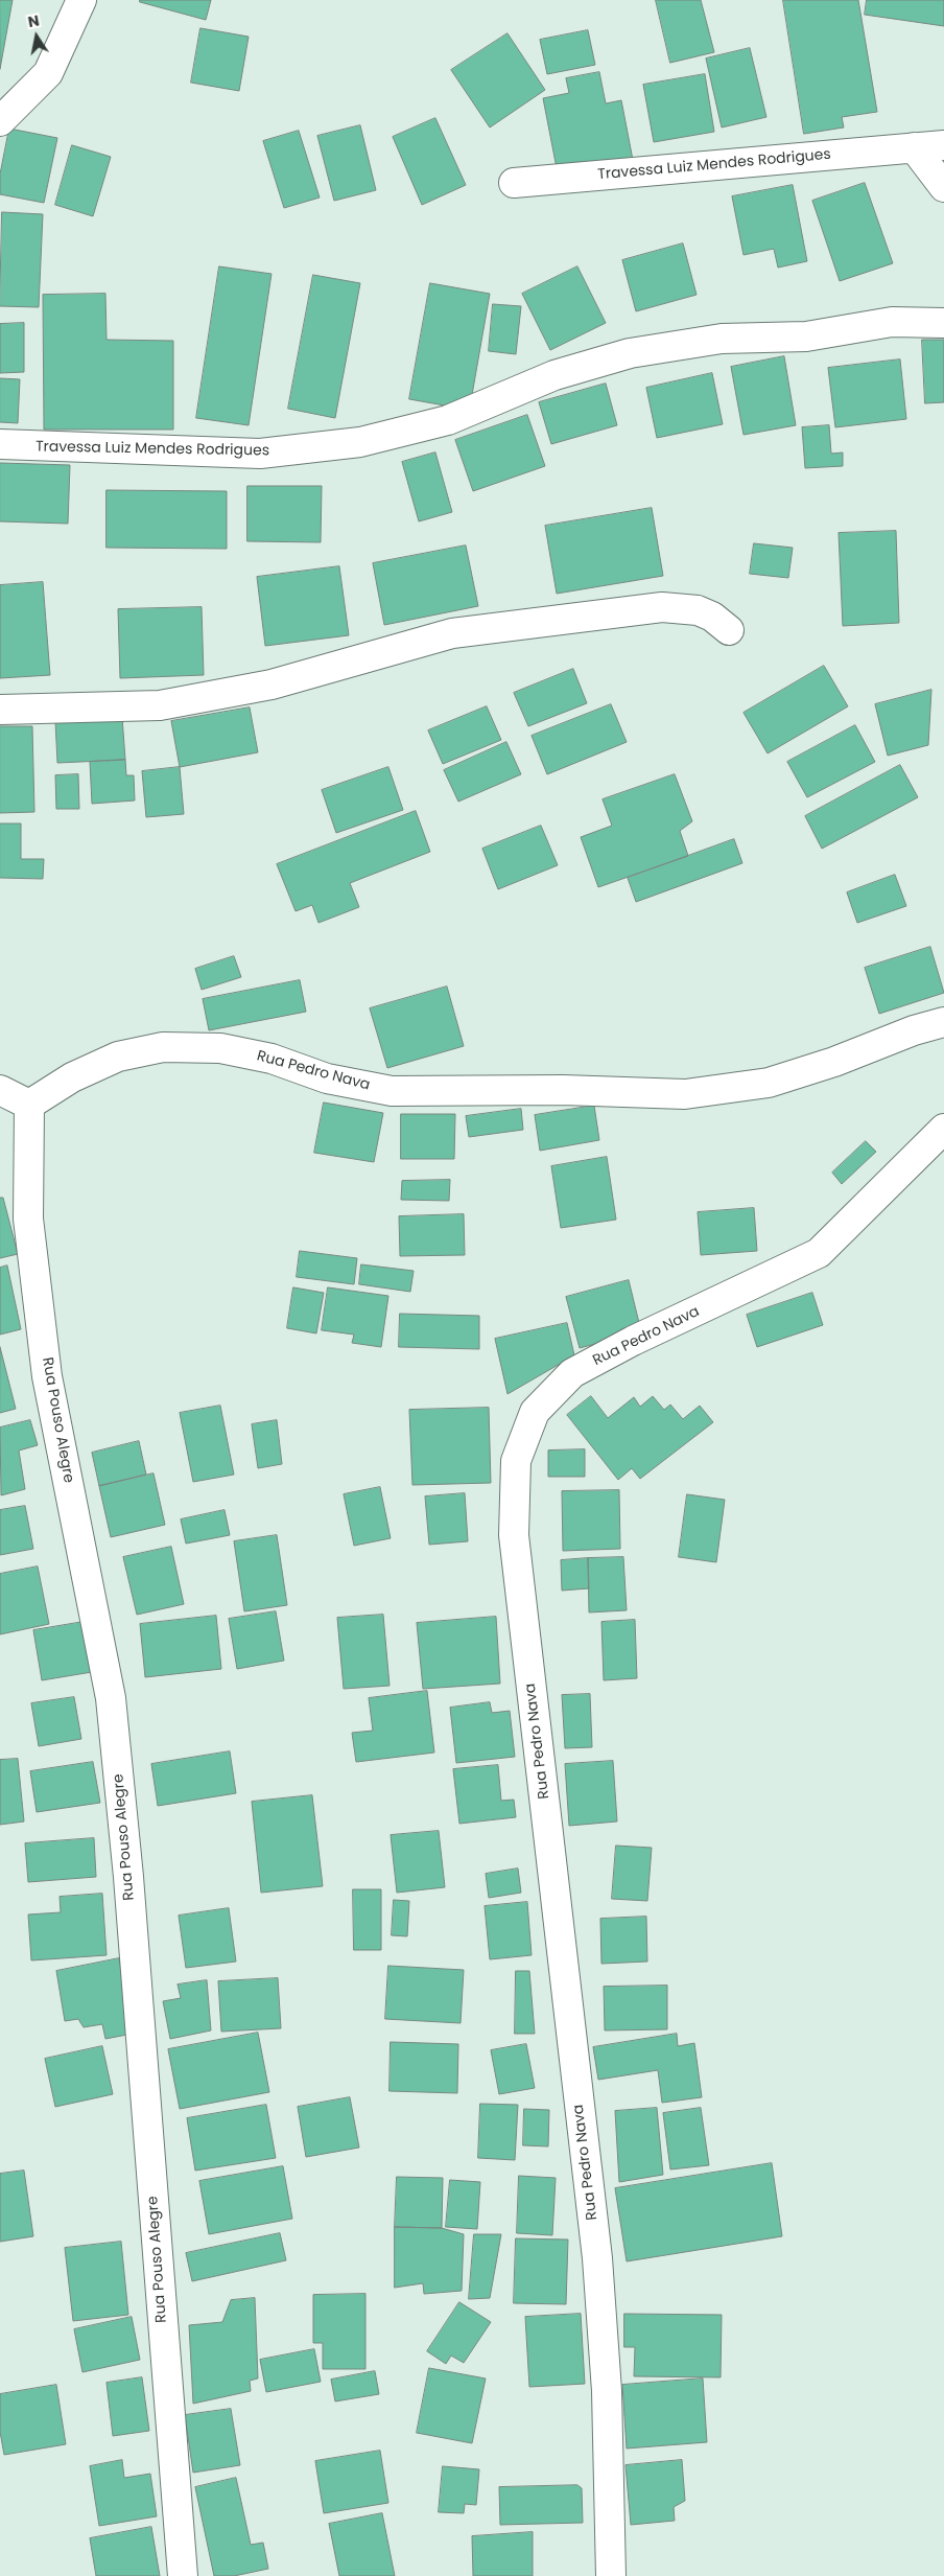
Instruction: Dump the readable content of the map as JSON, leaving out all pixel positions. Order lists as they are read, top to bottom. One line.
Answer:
{"streets":{"street":["Travessa Luiz Mendes Rodrigues","Rua Pedro Nava","Rua Pouso Alegre"]},"crossings":[["Rua Pedro Nava","Rua Pouso Alegre"]],"north":"top"}
